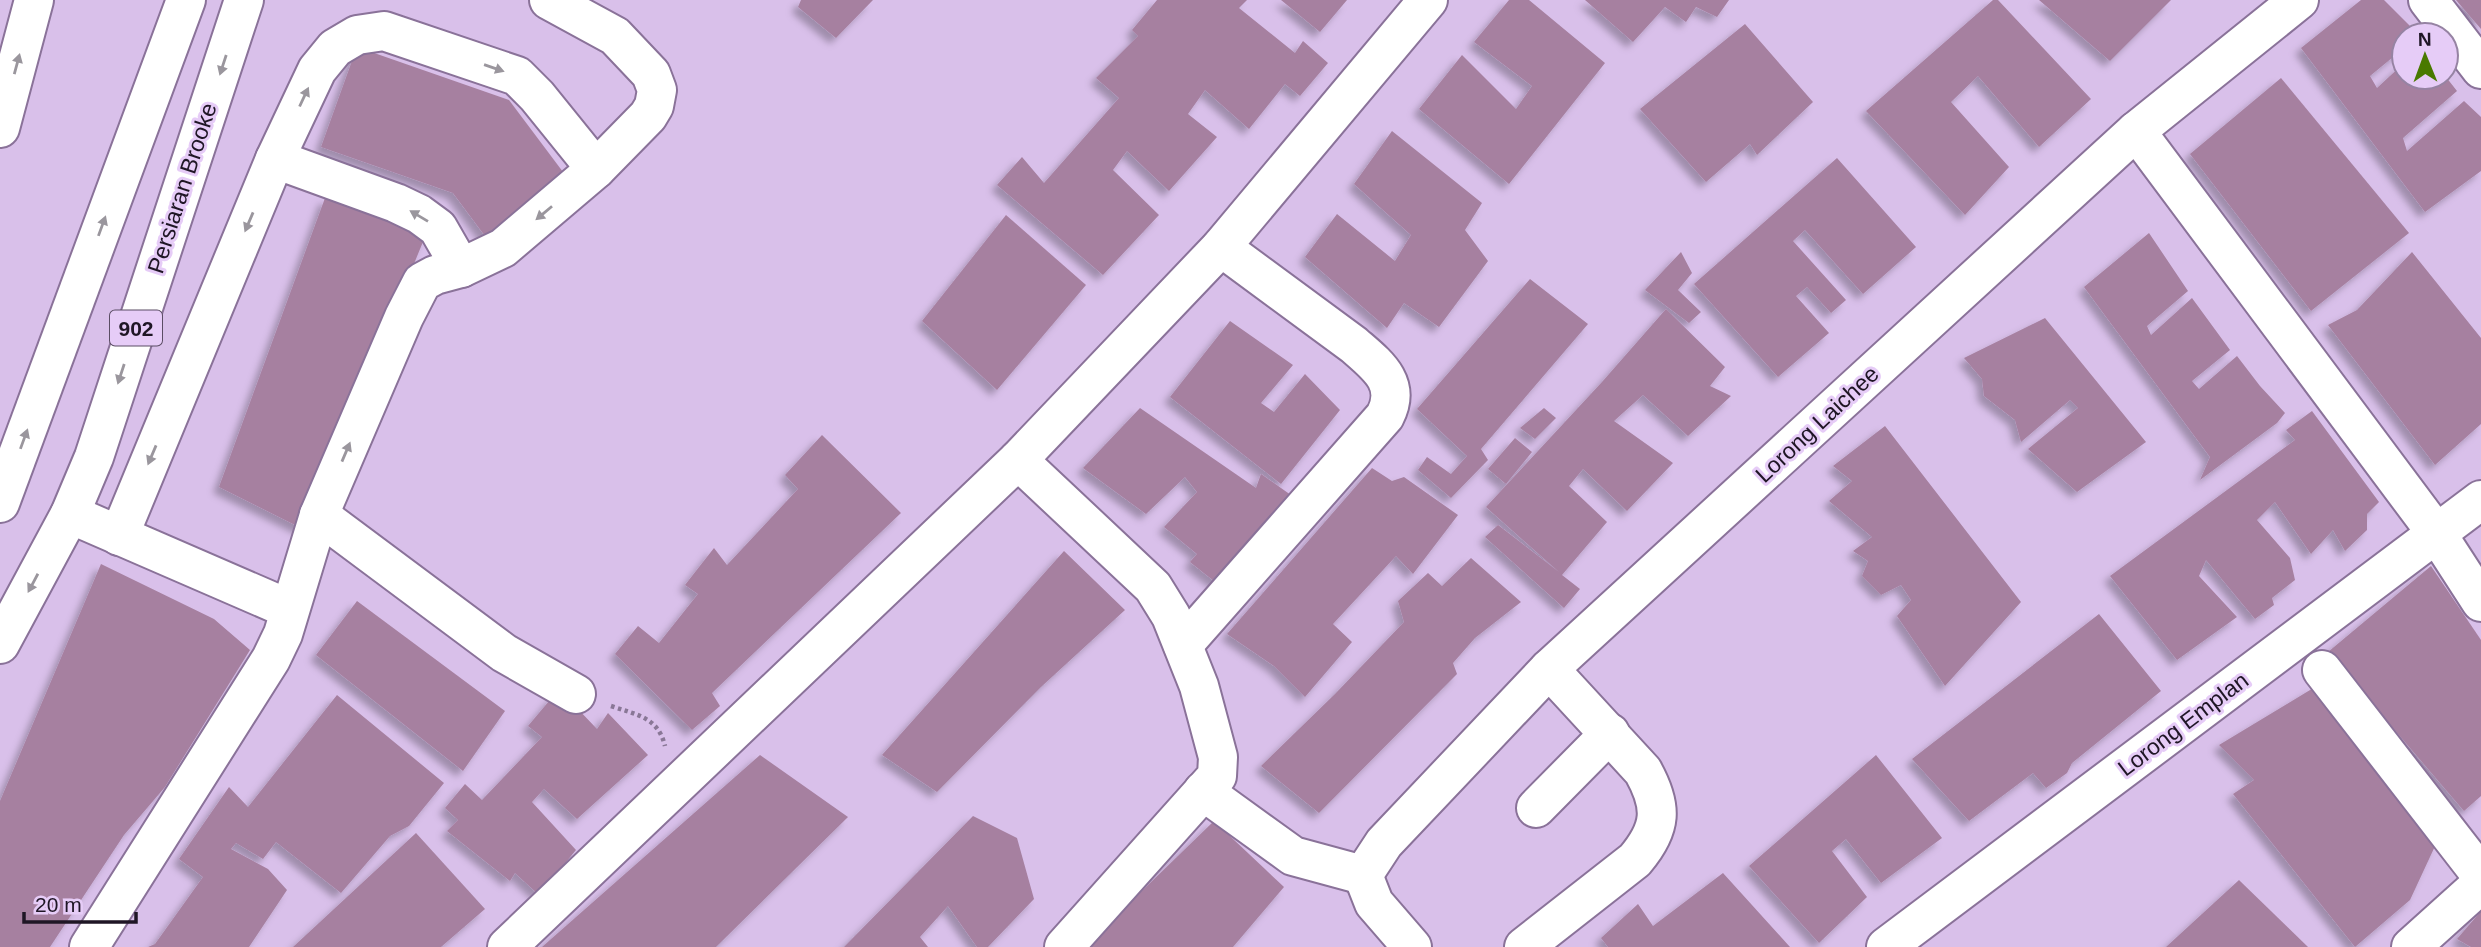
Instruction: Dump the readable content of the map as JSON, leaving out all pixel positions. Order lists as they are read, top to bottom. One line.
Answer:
{"streets":{"street":["Persiaran Brooke","902","Lorong Laichee","Lorong Emplan"]},"scale_bar":"20 m","north":"top"}
